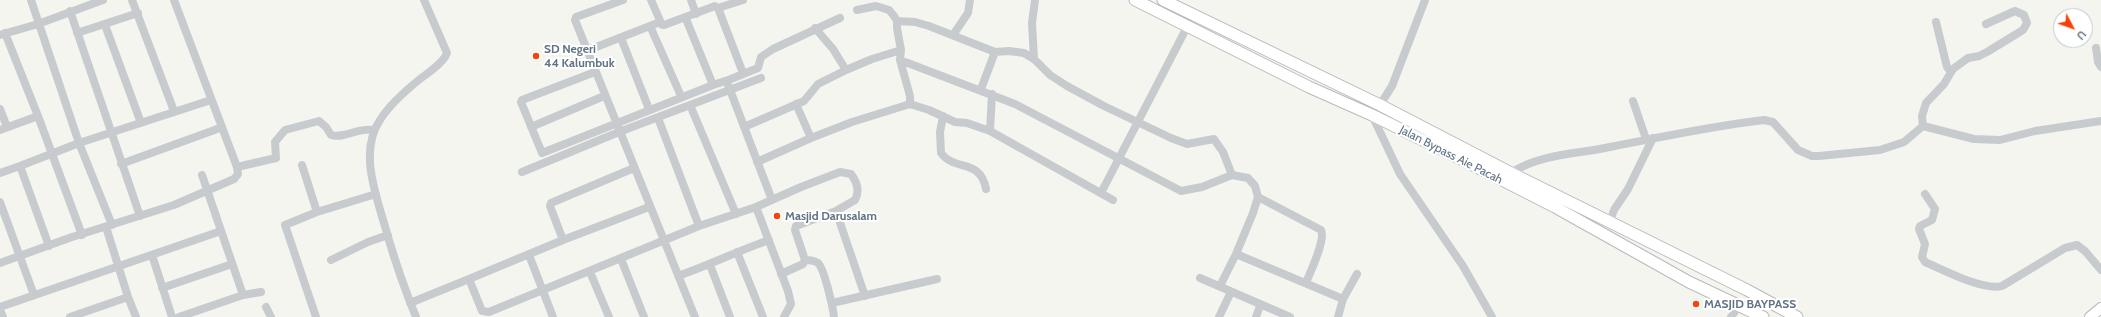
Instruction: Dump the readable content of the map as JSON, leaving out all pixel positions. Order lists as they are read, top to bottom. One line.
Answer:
{"streets":{"highway":["Jalan Bypass Aie Pacah"]},"places":["SD Negeri 44 Kalumbuk","Masjid Darusalam","MASJID BAYPASS"],"north":"bottom right"}
